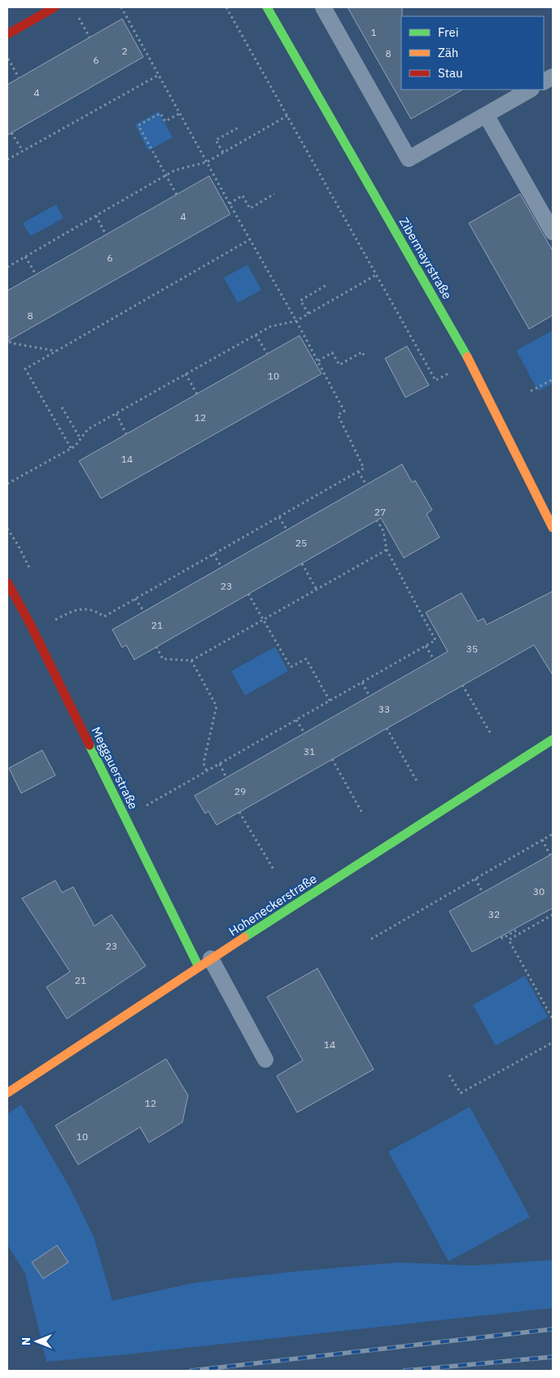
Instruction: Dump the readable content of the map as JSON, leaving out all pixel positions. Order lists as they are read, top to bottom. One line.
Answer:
{"streets":{"street":["Zibermayrstraße","Meggauerstraße","Hoheneckerstraße"]},"crossings":[["Meggauerstraße","Hoheneckerstraße"]],"house_numbers":["1","2","8","6","4","4","6","8","10","12","14","27","25","23","21","35","33","31","29","30","32","23","21","14","12","10"],"legend":["Frei","Zäh","Stau"],"north":"left"}
